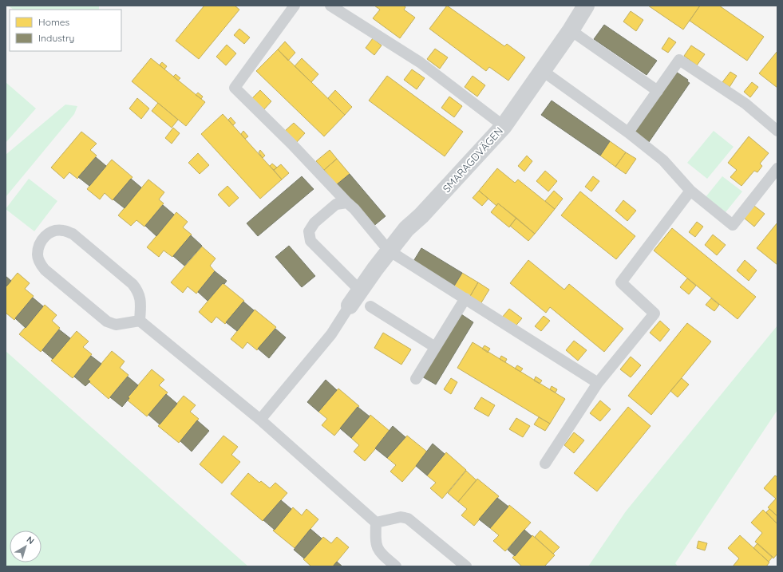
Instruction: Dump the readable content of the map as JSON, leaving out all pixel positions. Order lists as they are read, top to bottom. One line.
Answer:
{"streets":{"street":["SMARAGDVÄGEN"]},"legend":["Homes","Industry"],"north":"top right"}
